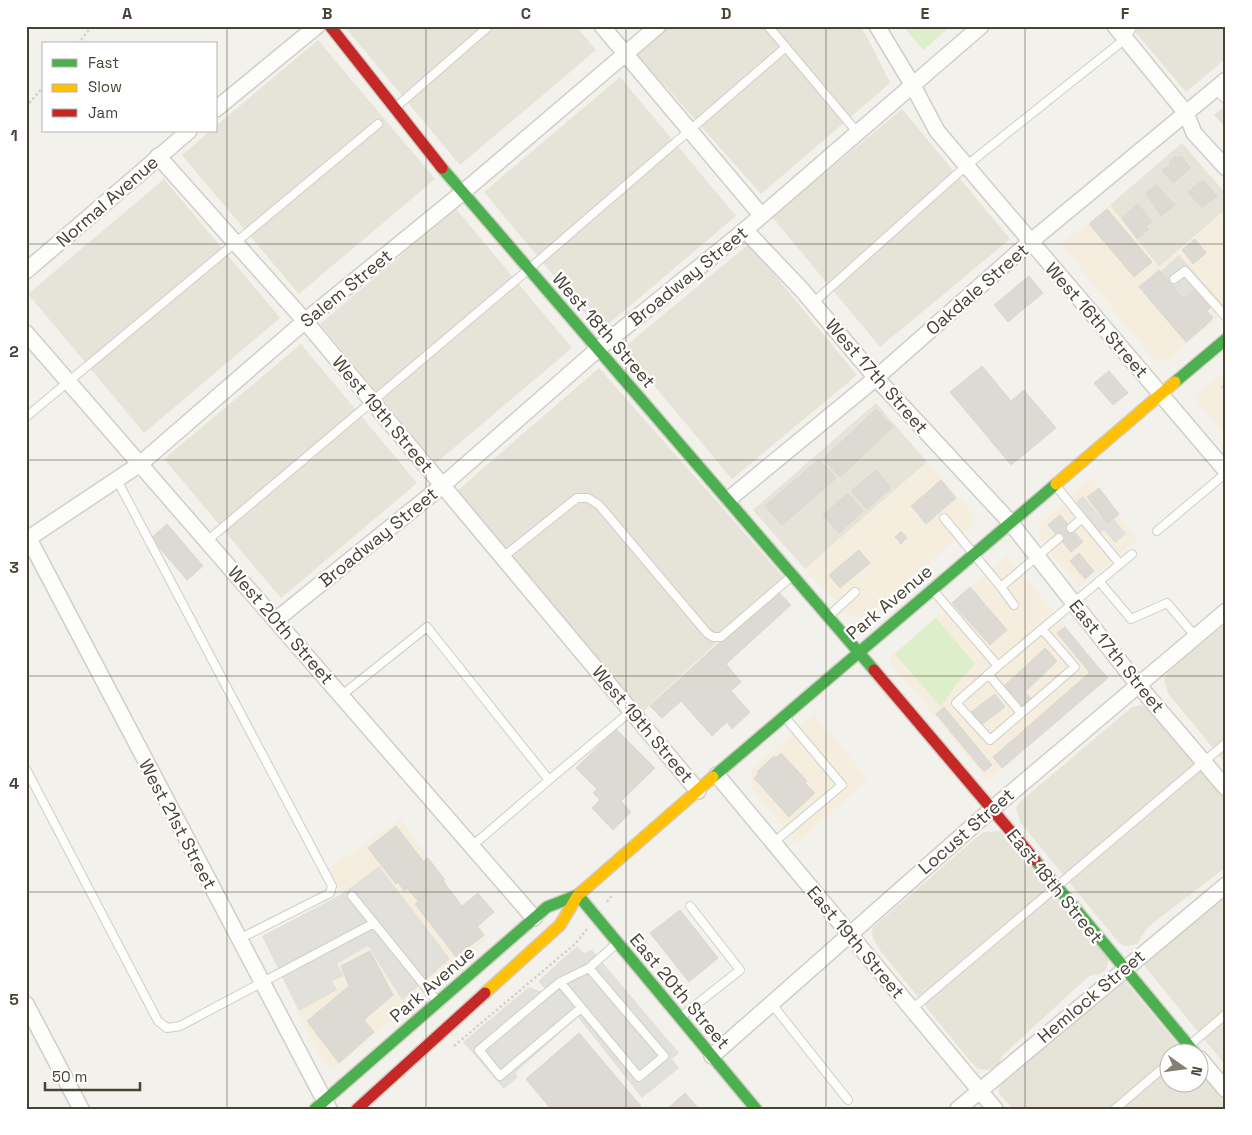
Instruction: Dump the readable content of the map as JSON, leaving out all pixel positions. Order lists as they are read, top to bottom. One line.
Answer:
{"streets":{"street":["Normal Avenue","Broadway Street","Salem Street","Oakdale Street","West 16th Street","West 18th Street","West 17th Street","West 19th Street","Park Avenue","West 20th Street","East 17th Street","West 21st Street","Locust Street","East 18th Street","East 19th Street","East 20th Street","Hemlock Street"]},"crossings":[["Normal Avenue","West 19th Street"],["Broadway Street","West 16th Street"],["Broadway Street","West 18th Street"],["Broadway Street","West 17th Street"],["Broadway Street","West 19th Street"],["Broadway Street","West 20th Street"],["Salem Street","West 18th Street"],["Salem Street","West 19th Street"],["Salem Street","West 20th Street"],["Salem Street","West 21st Street"],["Oakdale Street","West 16th Street"],["Oakdale Street","West 18th Street"],["Oakdale Street","West 17th Street"],["West 16th Street","Park Avenue"],["West 18th Street","Park Avenue"],["West 18th Street","East 18th Street"],["West 17th Street","Park Avenue"],["West 17th Street","East 17th Street"],["West 19th Street","Park Avenue"],["Park Avenue","West 20th Street"],["Park Avenue","East 17th Street"],["Park Avenue","West 21st Street"],["Park Avenue","East 18th Street"],["Park Avenue","East 19th Street"],["Park Avenue","East 20th Street"],["East 17th Street","Locust Street"],["Locust Street","East 18th Street"],["Locust Street","East 19th Street"],["Locust Street","East 20th Street"],["East 18th Street","Hemlock Street"],["East 19th Street","Hemlock Street"]],"legend":["Fast","Slow","Jam"],"scale_bar":"50 m","north":"right","grid":{"columns":["A","B","C","D","E","F"],"rows":["1","2","3","4","5"]}}
